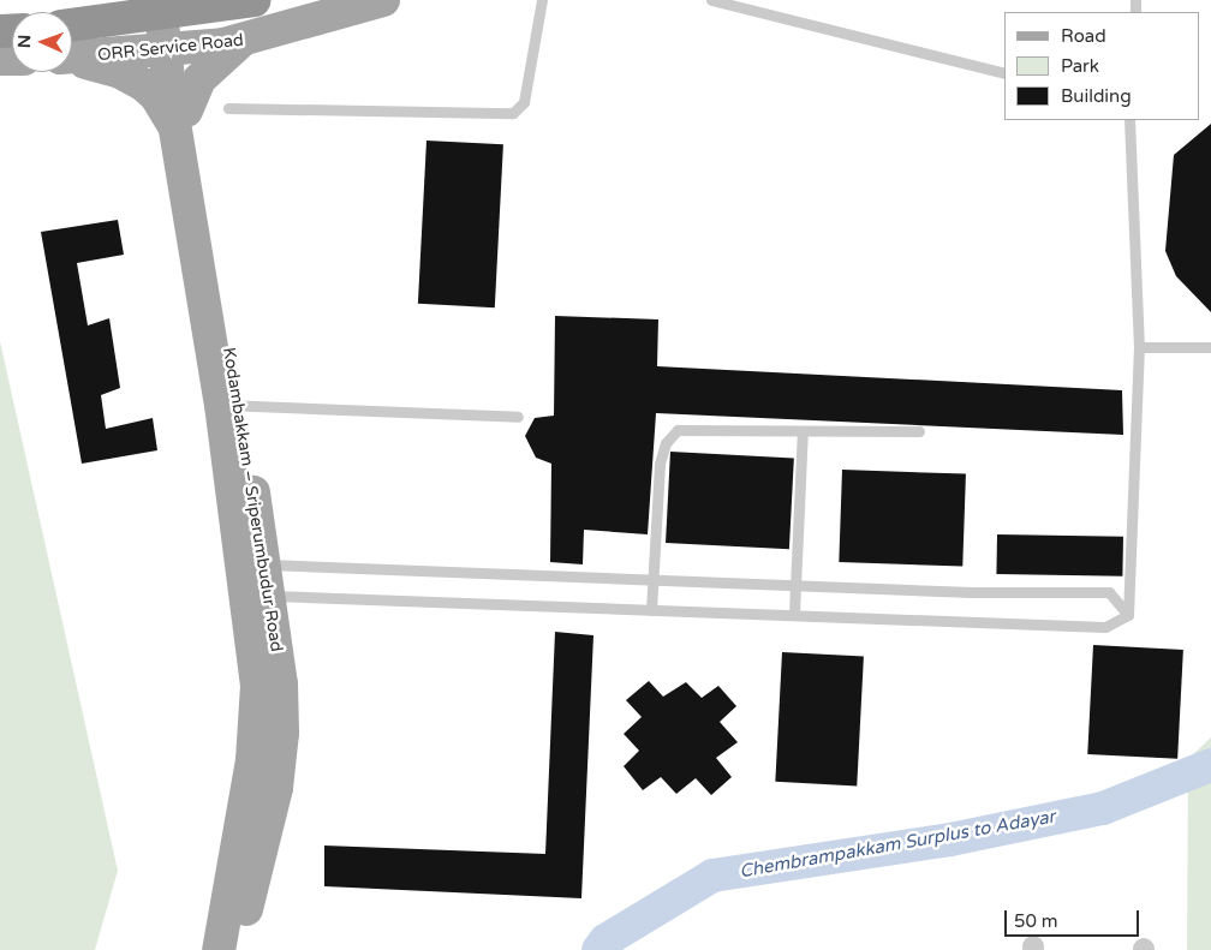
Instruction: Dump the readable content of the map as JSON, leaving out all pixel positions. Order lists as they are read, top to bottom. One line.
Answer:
{"streets":{"main road":["ORR Service Road","Kodambakkam – Sriperumbudur Road"]},"crossings":[["ORR Service Road","Kodambakkam – Sriperumbudur Road"]],"water":["Chembrampakkam Surplus to Adayar"],"legend":["Road","Park","Building"],"scale_bar":"50 m","north":"left"}
